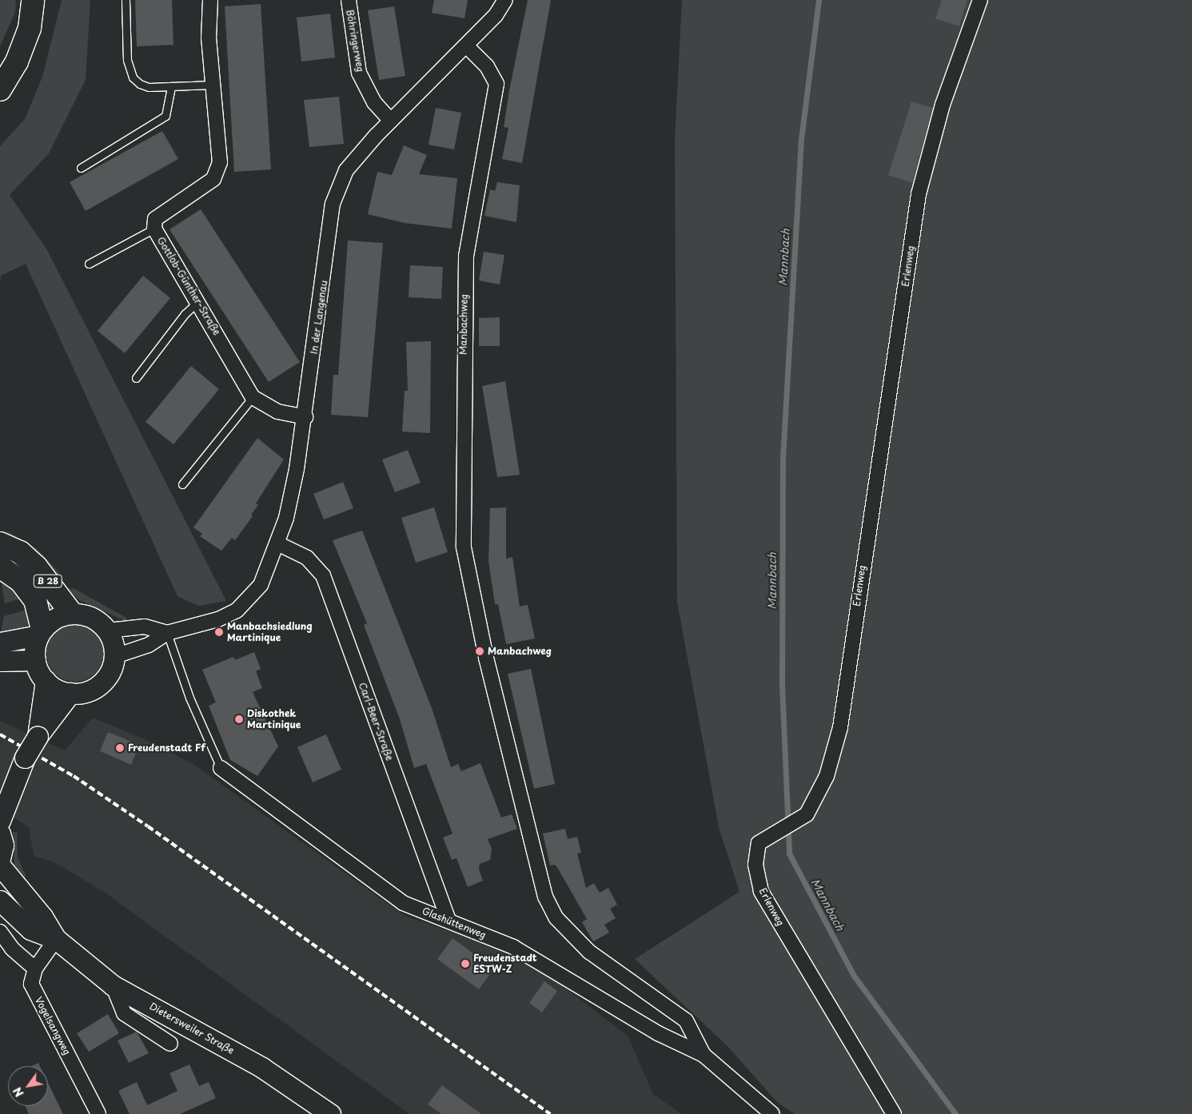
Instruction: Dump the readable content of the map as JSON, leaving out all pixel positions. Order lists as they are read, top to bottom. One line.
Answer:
{"streets":{"main road":["B 28"],"street":["Böhringerweg","Erlenweg","Gottlob-Günther-Straße","In der Langenau","Manbachweg","Carl-Beer-Straße","Glashüttenweg","Vogelsangweg","Dietersweiler Straße"]},"crossings":[["Böhringerweg","In der Langenau"],["In der Langenau","Manbachweg"],["In der Langenau","B 28"],["In der Langenau","Carl-Beer-Straße"],["Manbachweg","Glashüttenweg"],["Carl-Beer-Straße","Glashüttenweg"],["Vogelsangweg","Dietersweiler Straße"]],"water":["Mannbach"],"places":["Manbachsiedlung Martinique","Manbachweg","Diskothek Martinique","Freudenstadt Ff","Freudenstadt ESTW-Z"],"north":"bottom left"}
